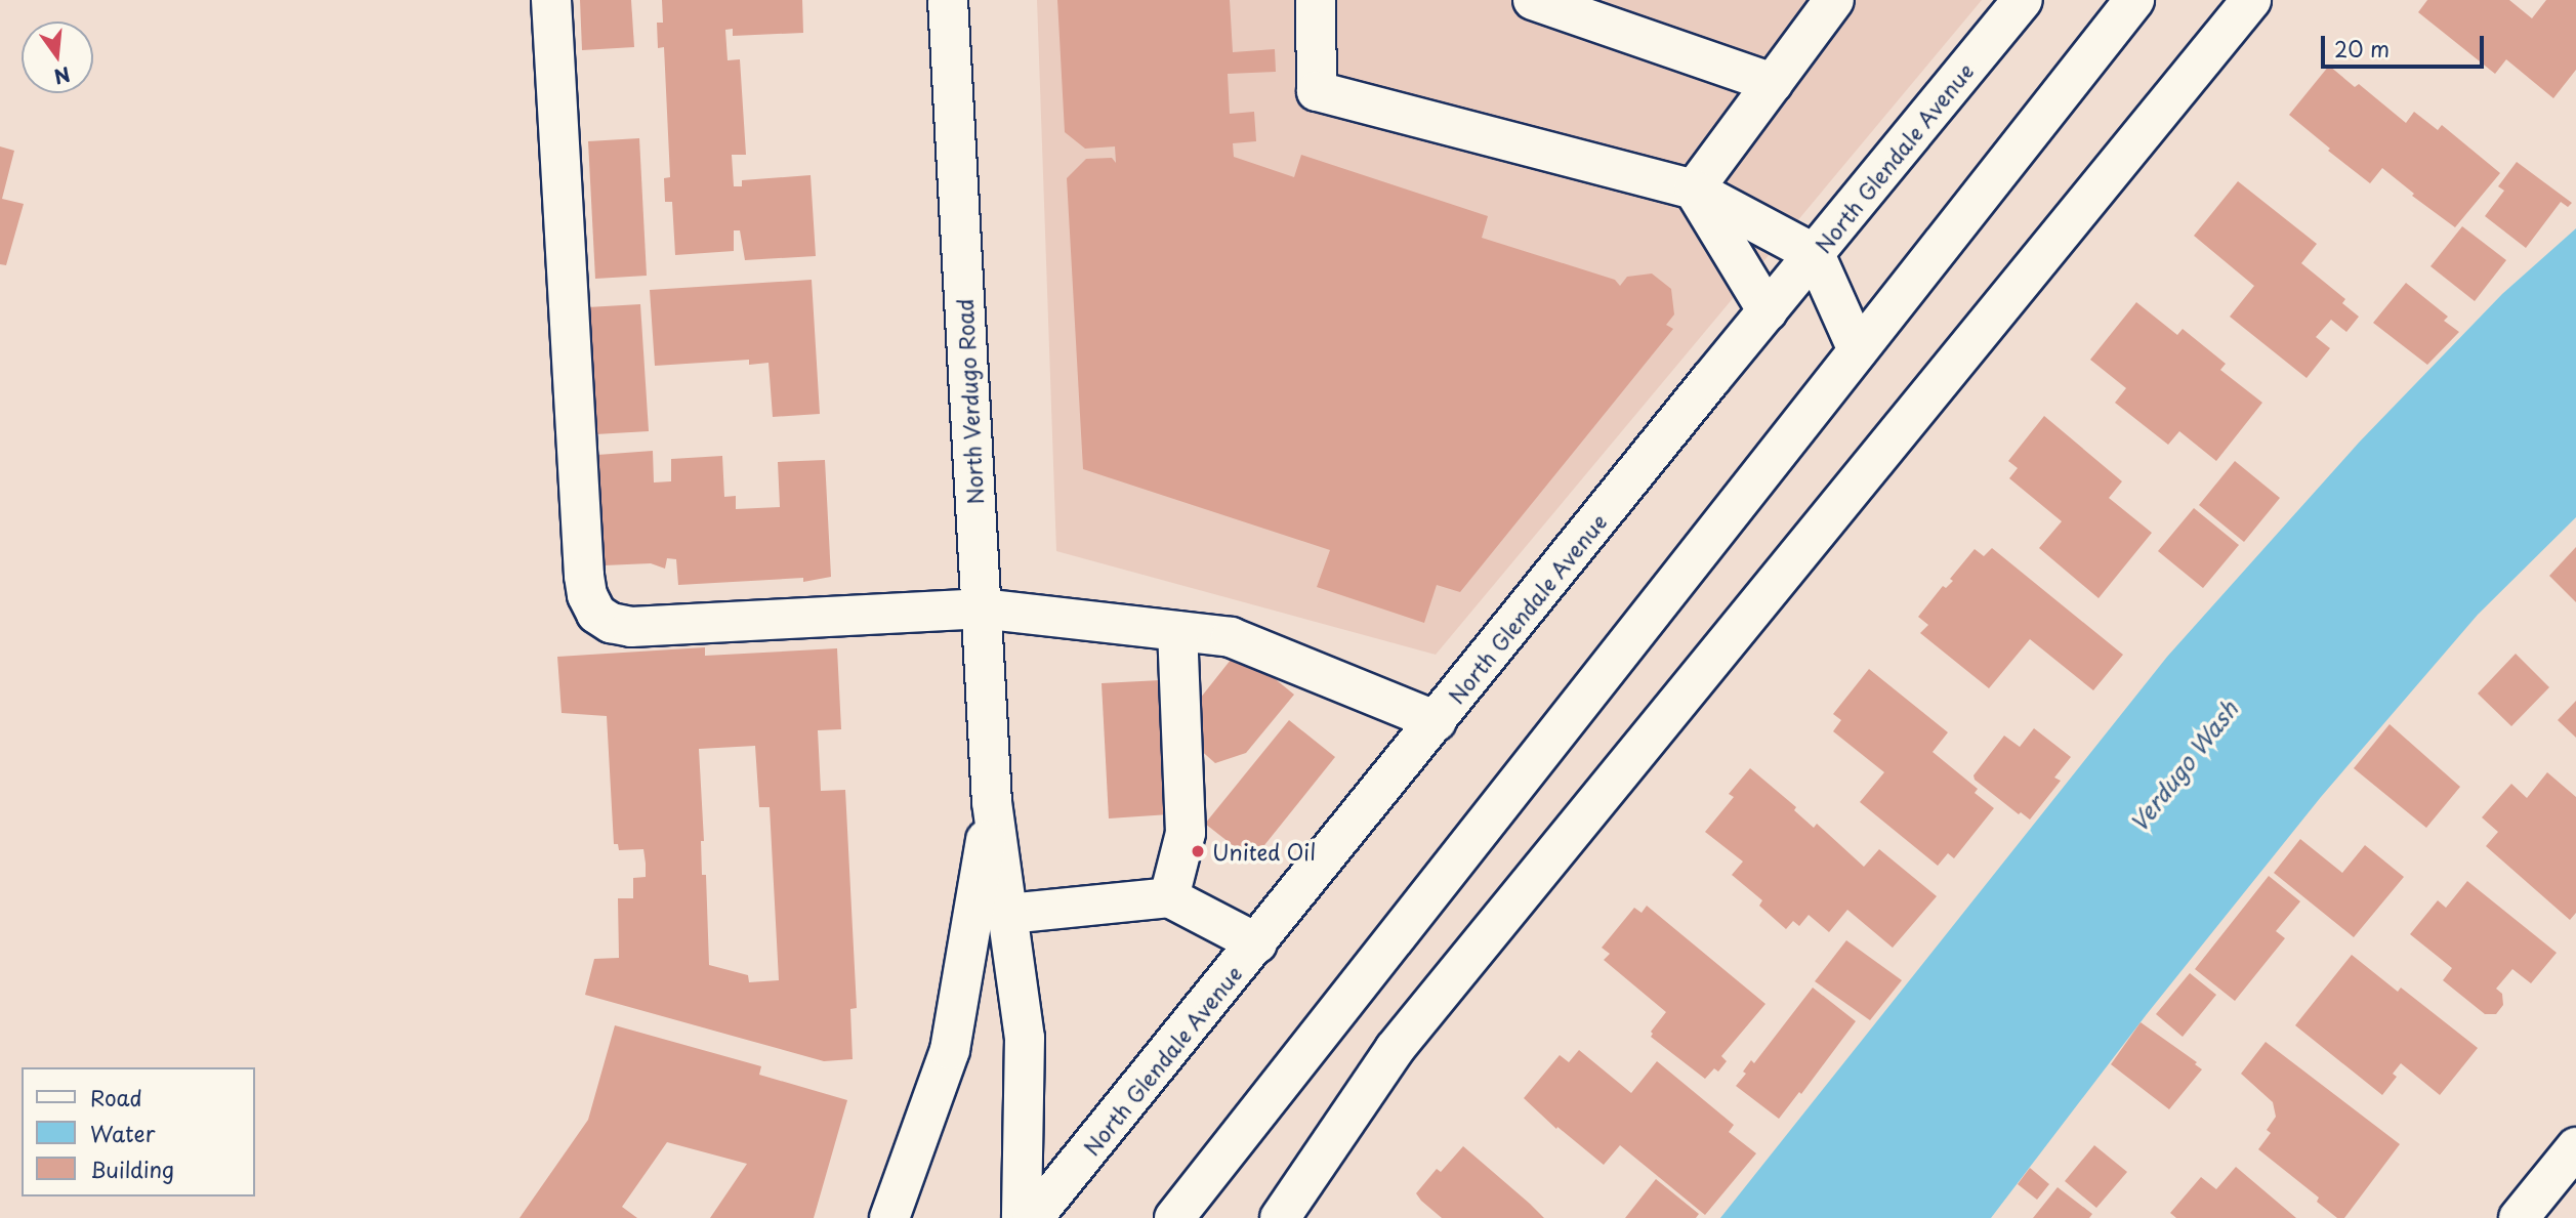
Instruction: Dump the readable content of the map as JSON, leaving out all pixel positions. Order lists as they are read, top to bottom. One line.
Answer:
{"streets":{"main road":["North Glendale Avenue","North Verdugo Road"]},"water":["Verdugo Wash"],"places":["United Oil"],"legend":["Road","Water","Building"],"scale_bar":"20 m","north":"bottom"}
